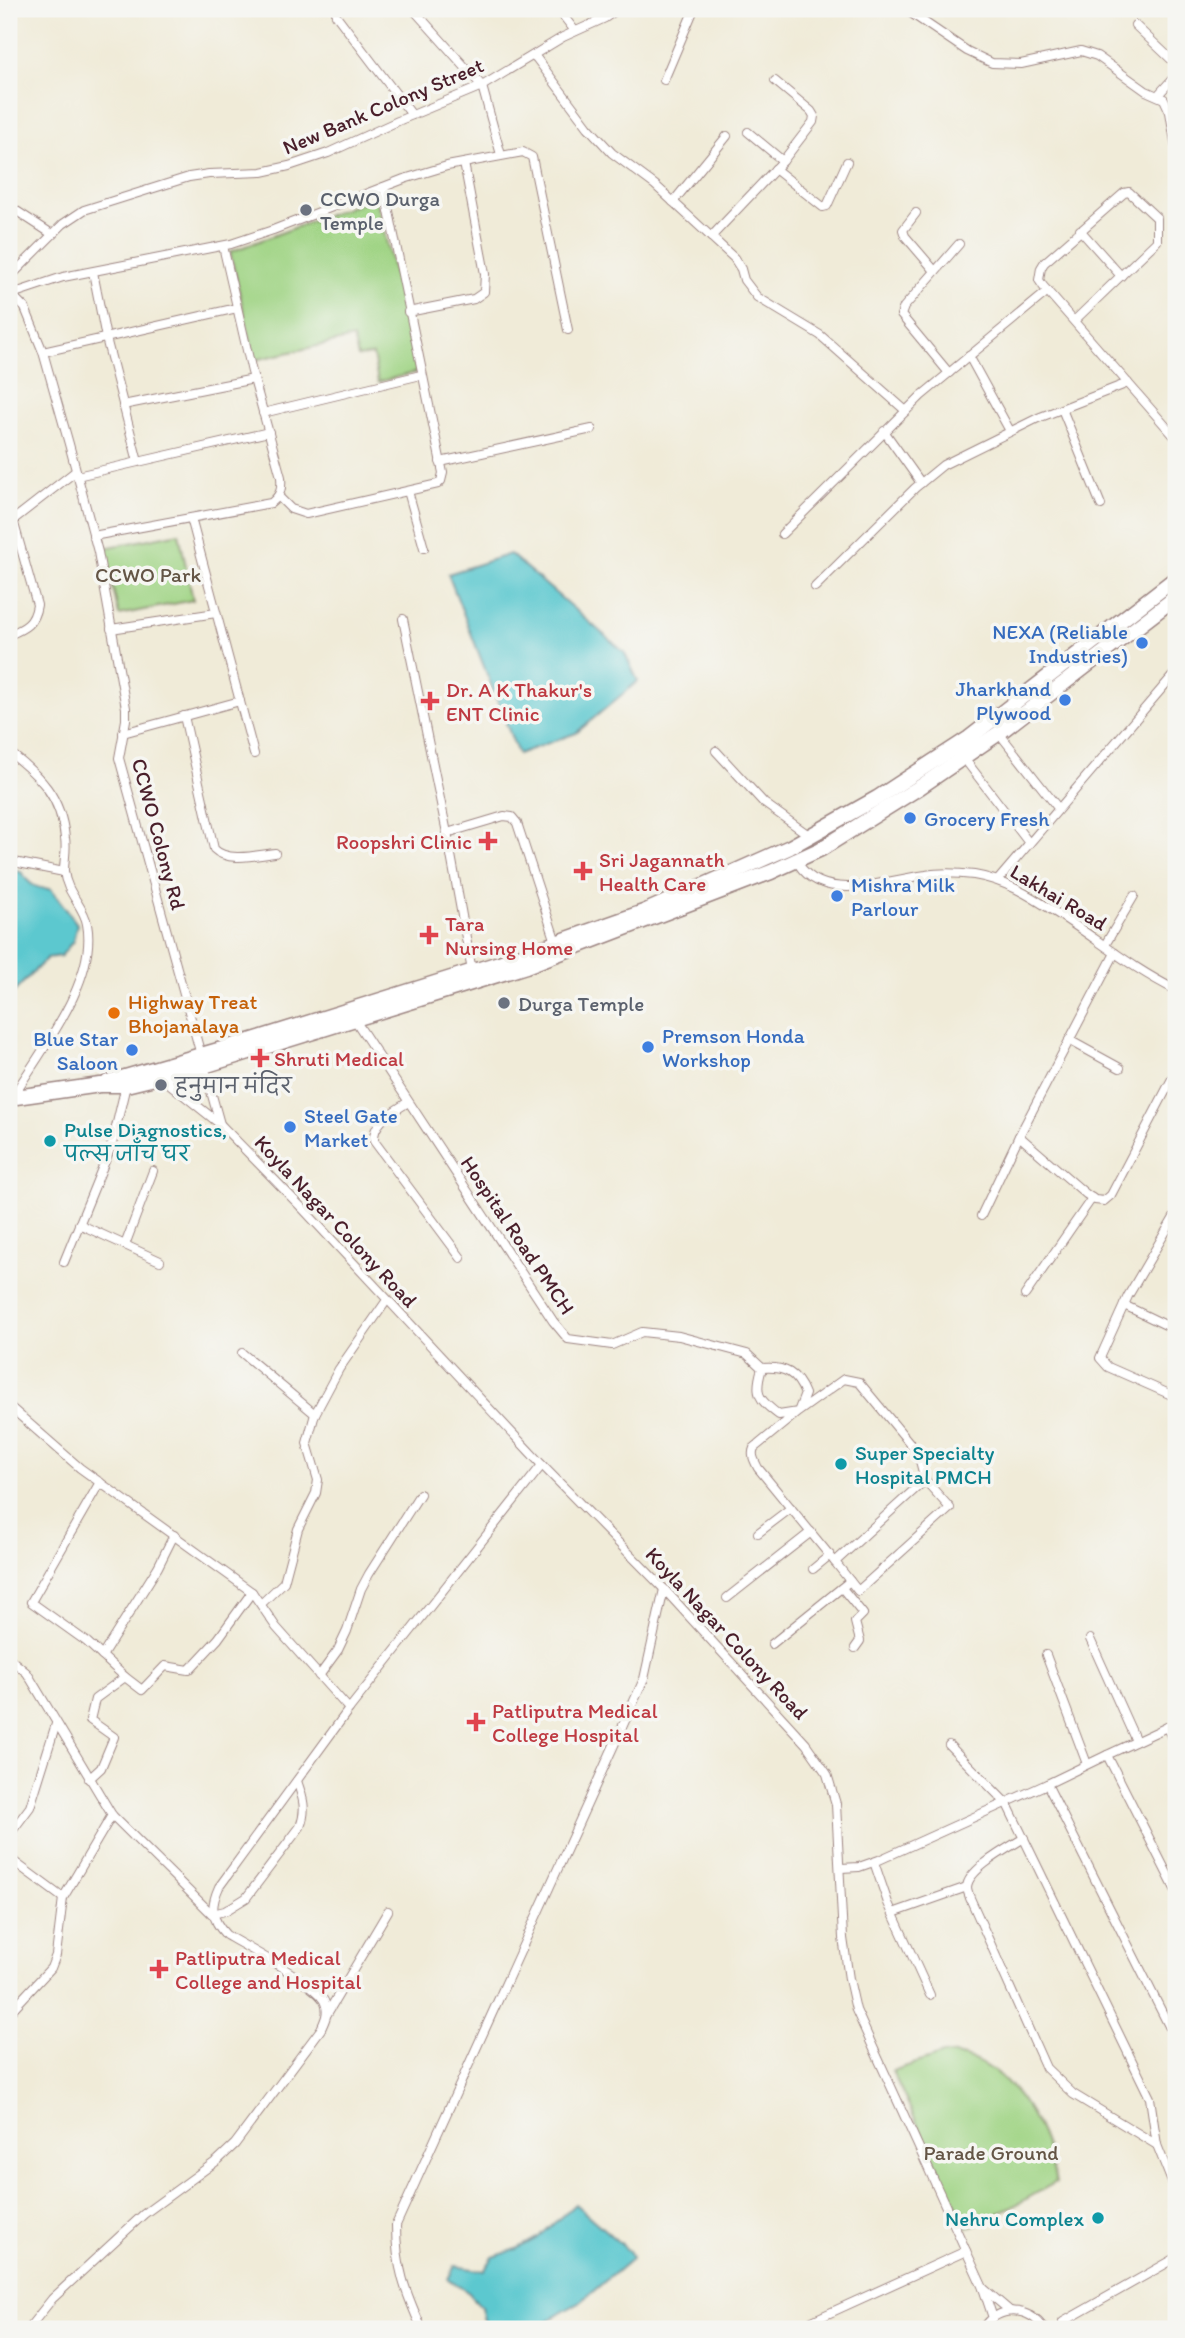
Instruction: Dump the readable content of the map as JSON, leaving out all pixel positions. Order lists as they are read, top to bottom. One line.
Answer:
{"streets":{"street":["New Bank Colony Street","CCWO Colony Rd","Lakhai Road","Koyla Nagar Colony Road","Hospital Road PMCH"]},"crossings":[["CCWO Colony Rd","Koyla Nagar Colony Road"]],"parks":["CCWO Park","Parade Ground"],"places":{"other":["CCWO Durga Temple","NEXA (Reliable Industries)","Jharkhand Plywood","Grocery Fresh","Mishra Milk Parlour","Durga Temple","Highway Treat Bhojanalaya","Premson Honda Workshop","Blue Star Saloon","हनुमान मंदिर","Steel Gate Market","Pulse Diagnostics, पल्स जाँच घर","Super Specialty Hospital PMCH","Nehru Complex"],"health":["Dr. A K Thakur's ENT Clinic","Roopshri Clinic","Sri Jagannath Health Care","Tara Nursing Home","Shruti Medical","Patliputra Medical College Hospital","Patliputra Medical College and Hospital"]}}
